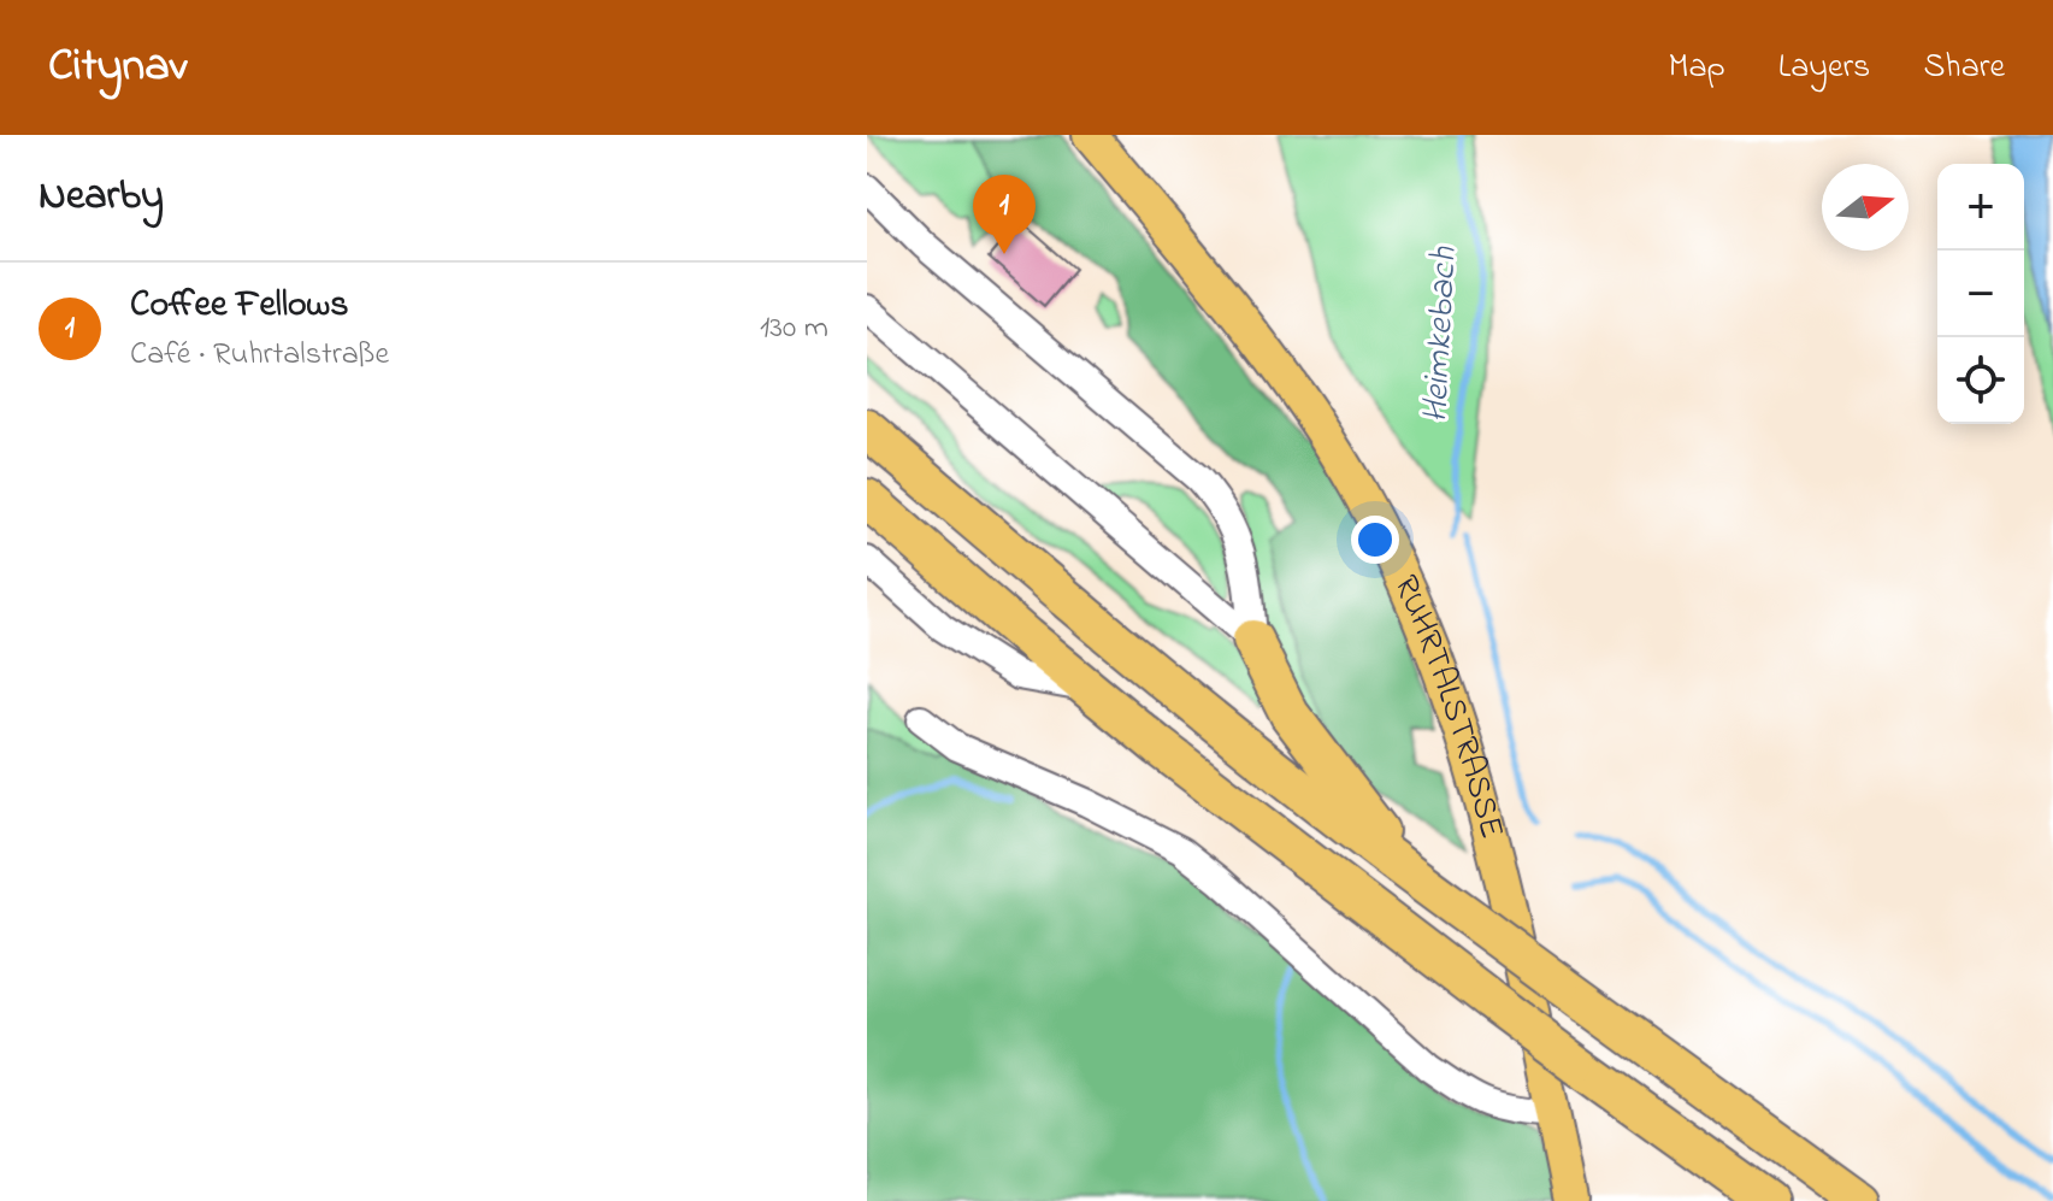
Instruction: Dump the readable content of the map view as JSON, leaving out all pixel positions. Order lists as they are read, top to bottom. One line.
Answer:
{"streets":{"main road":["RUHRTALSTRASSE"]},"water":["Heimkebach"],"north":"right","page":{"header":"Citynav","nav":["Map","Layers","Share"],"heading":"Nearby","map_buttons":["+","−"],"pins":"1","list":[{"mark":"1","name":"Coffee Fellows","note":"Café · Ruhrtalstraße","value":"130 m"}]}}
